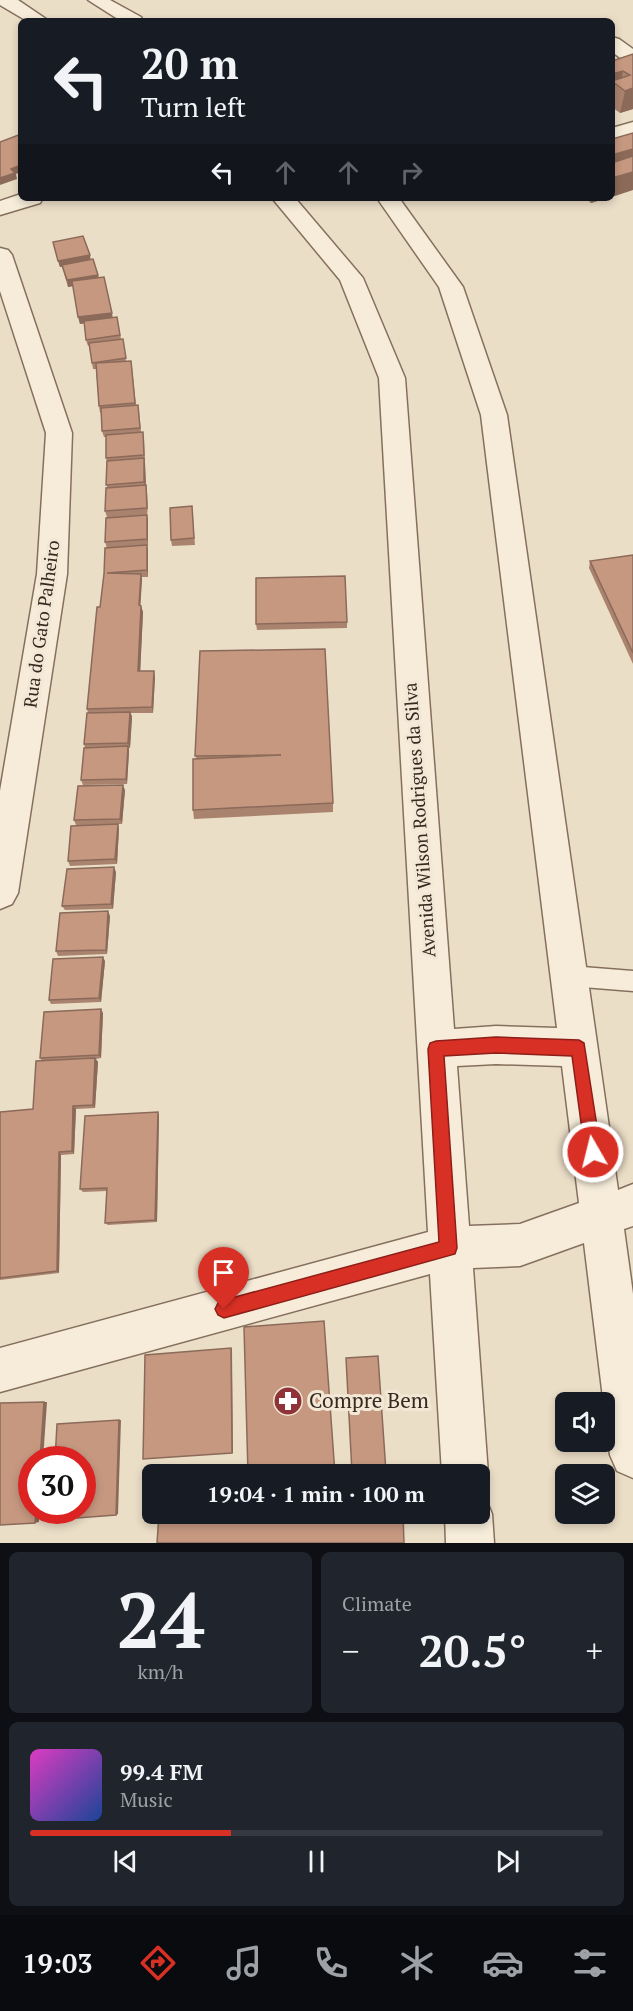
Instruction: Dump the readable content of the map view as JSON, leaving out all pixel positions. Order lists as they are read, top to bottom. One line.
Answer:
{"streets":{"street":["Rua do Gato Palheiro","Avenida Wilson Rodrigues da Silva"]},"places":{"pharmacy":["Compre Bem"]},"page":{"turn":["20 m","Turn left"],"limit":"30","trip":"19:04 · 1 min · 100 m","tile":[["24","km/h"],"Climate"],"heat":["−","20.5°","+"],"song":["99.4 FM","Music"],"tabs":"19:03"}}
